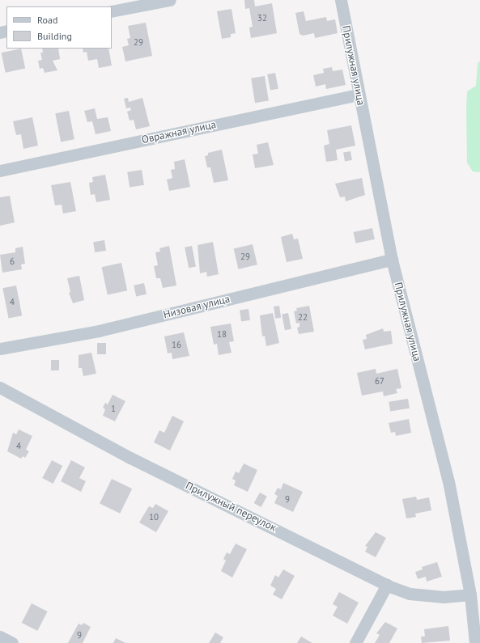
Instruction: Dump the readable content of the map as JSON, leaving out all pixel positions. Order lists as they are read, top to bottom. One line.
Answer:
{"streets":{"street":["Прилужная улица","Овражная улица","Низовая улица","Прилужный переулок"]},"crossings":[["Прилужная улица","Овражная улица"],["Прилужная улица","Низовая улица"],["Прилужная улица","Прилужный переулок"]],"house_numbers":["32","29","29","6","4","22","18","16","67","1","4","9","10","9"],"legend":["Road","Building"]}
